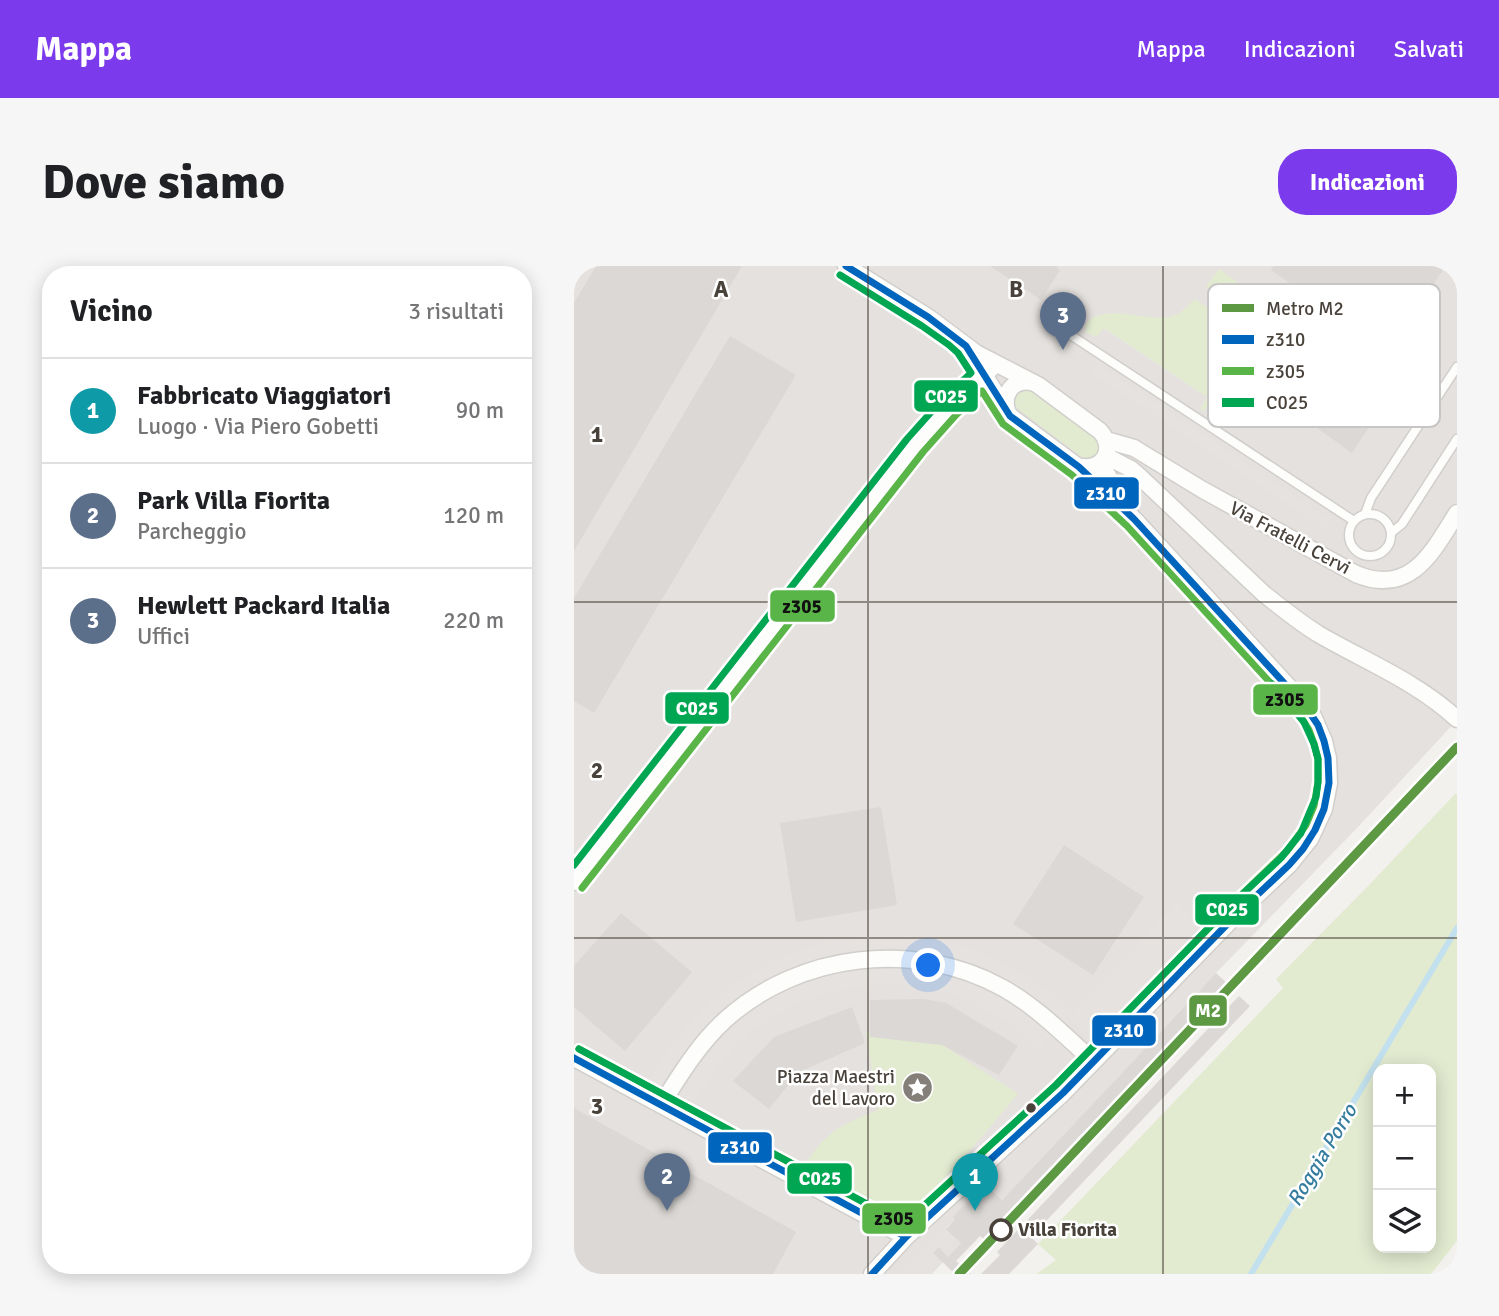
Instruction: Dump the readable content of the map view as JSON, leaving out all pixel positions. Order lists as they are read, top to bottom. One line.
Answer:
{"streets":{"street":["Via Fratelli Cervi"]},"water":["Roggia Porro"],"places":{"place":["Piazza Maestri del Lavoro"],"other":["Villa Fiorita"]},"lines":["transit line z310","transit line C025","transit line z305","metro line M2"],"legend":["Metro M2","z310","z305","C025"],"page":{"header":"Mappa","nav":["Mappa","Indicazioni","Salvati"],"buttons":"Indicazioni","title":"Dove siamo","heading":["Vicino","3 risultati"],"pins":["3","1","2"],"list":[{"mark":"1","name":"Fabbricato Viaggiatori","note":"Luogo · Via Piero Gobetti","value":"90 m"},{"mark":"2","name":"Park Villa Fiorita","note":"Parcheggio","value":"120 m"},{"mark":"3","name":"Hewlett Packard Italia","note":"Uffici","value":"220 m"}],"map_buttons":["+","−"]},"grid":{"columns":["A","B"],"rows":["1","2","3"]}}
